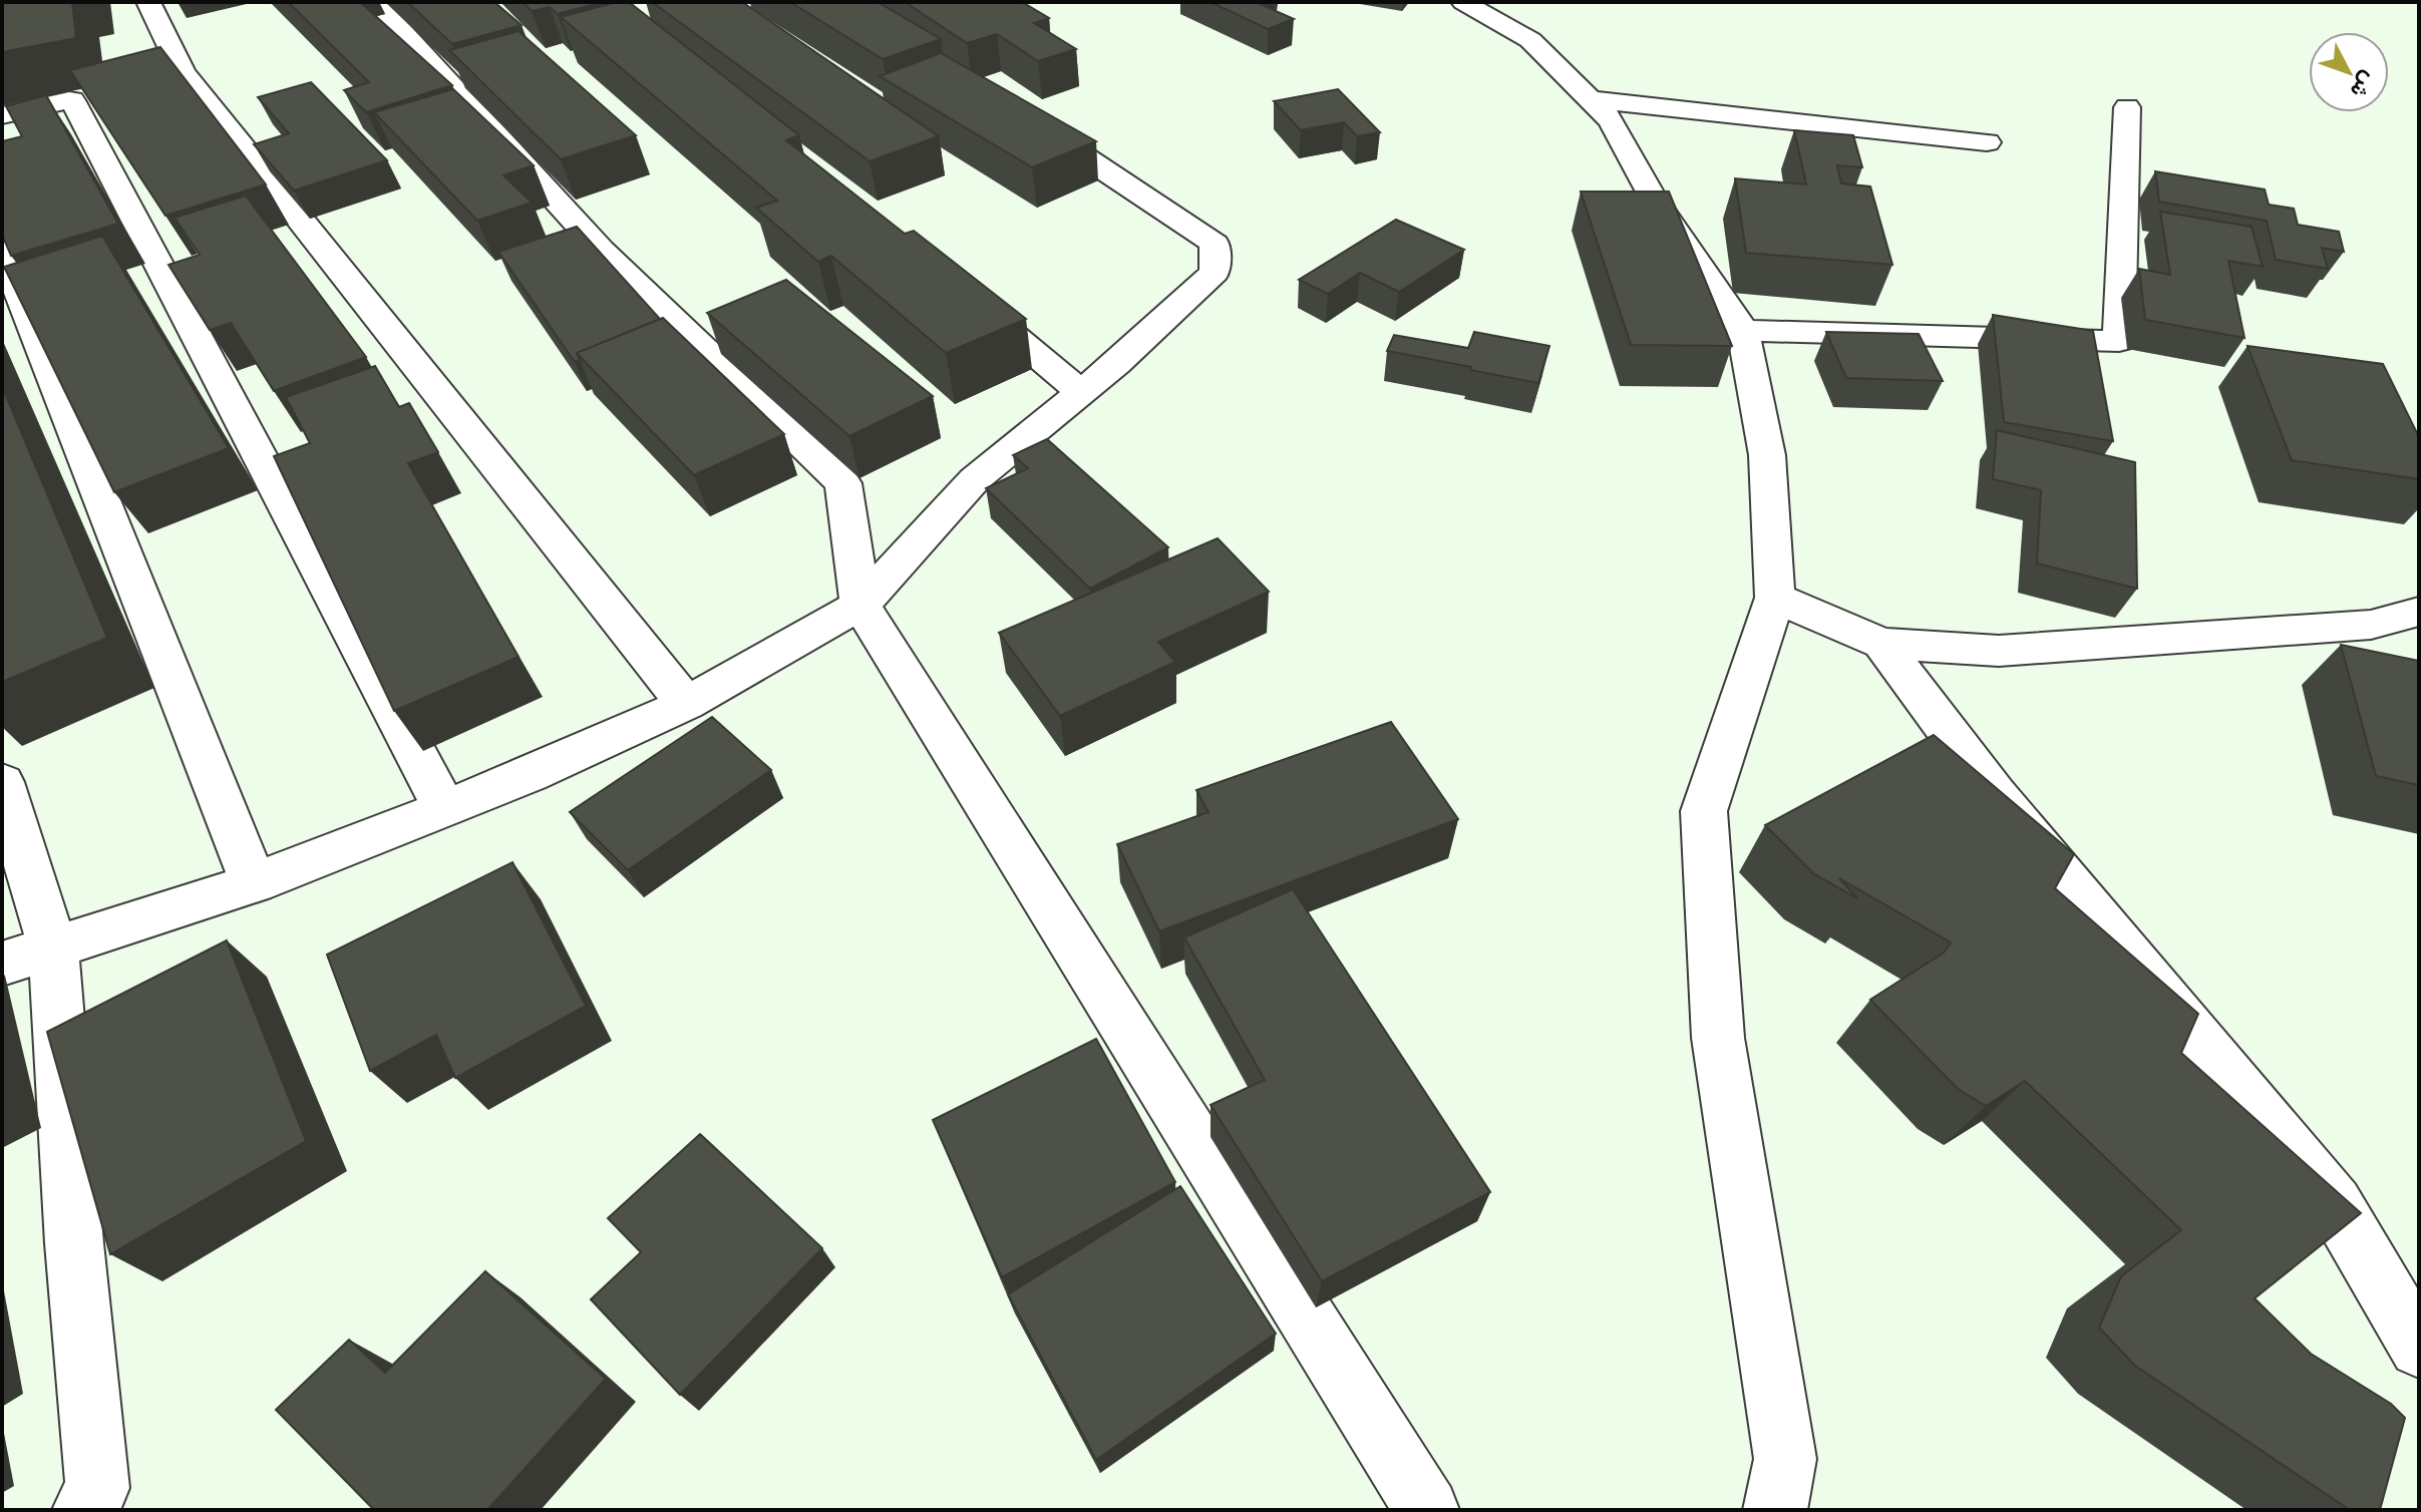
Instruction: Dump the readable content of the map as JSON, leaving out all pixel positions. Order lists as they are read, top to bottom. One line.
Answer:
{"north":"bottom right"}
